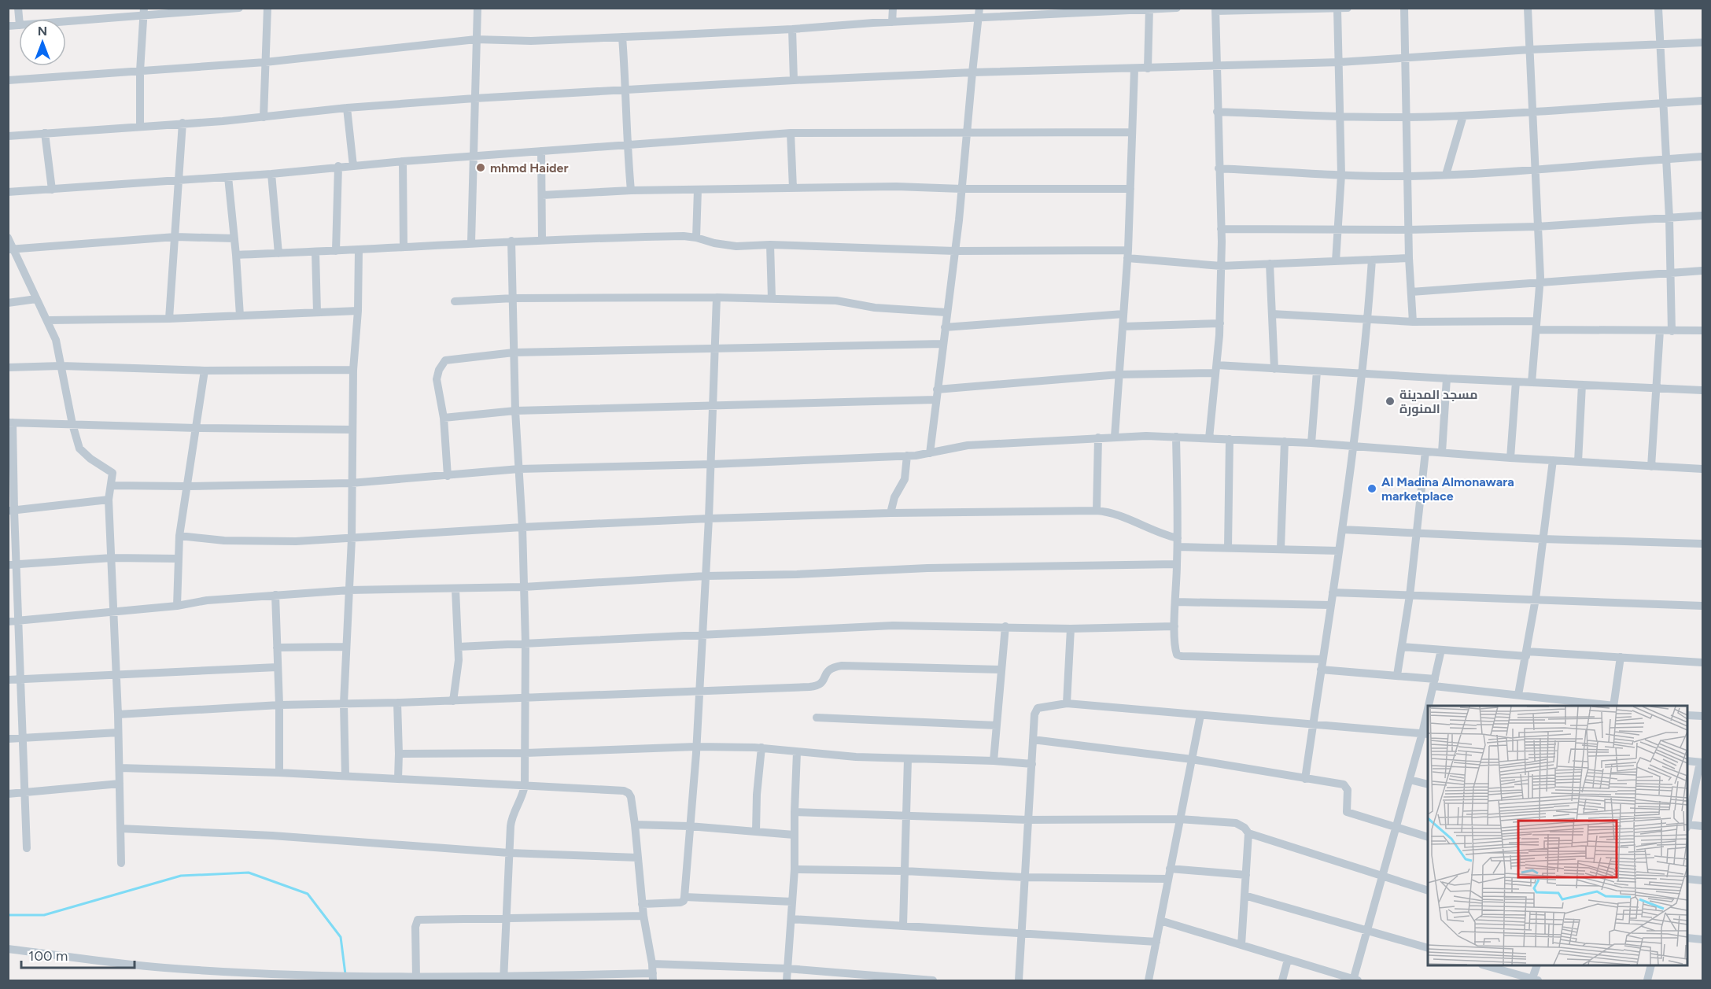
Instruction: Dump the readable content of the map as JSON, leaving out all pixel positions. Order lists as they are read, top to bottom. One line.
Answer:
{"places":["mhmd Haider","مسجد المدينة المنورة","Al Madina Almonawara marketplace"],"scale_bar":"100 m","north":"top"}
